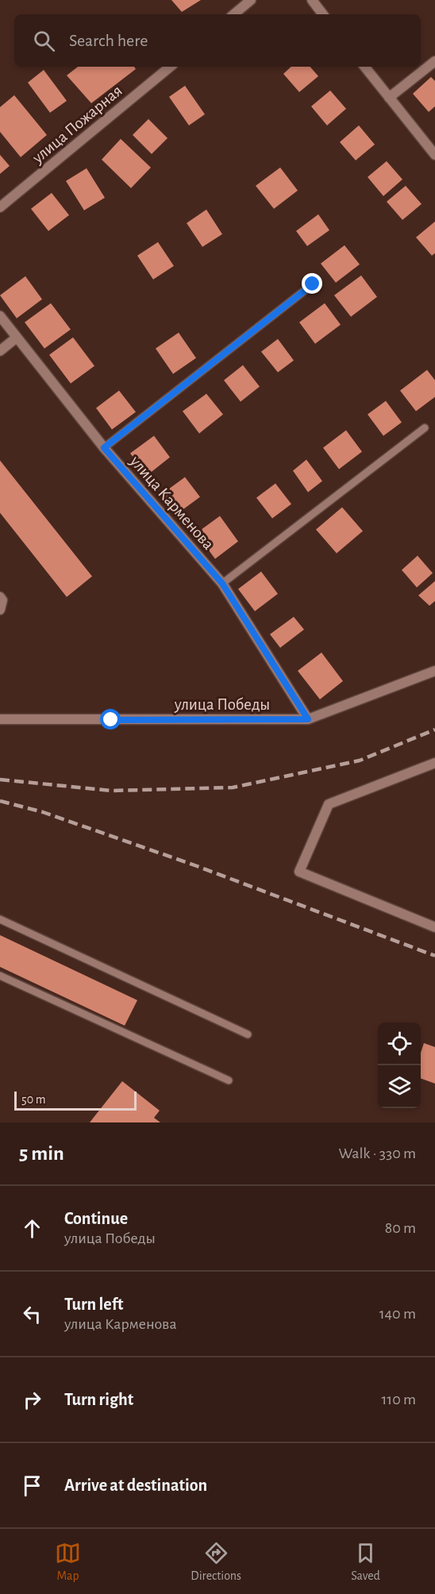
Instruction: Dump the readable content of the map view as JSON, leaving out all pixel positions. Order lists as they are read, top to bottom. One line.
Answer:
{"streets":{"street":["улица Пожарная","улица Карменова","улица Победы"]},"crossings":[["улица Карменова","улица Победы"]],"scale_bar":"50 m","page":{"search":"Search here","scale":"50 m","heading":["5 min","Walk · 330 m"],"list":[["Continue","улица Победы","80 m"],["Turn left","улица Карменова","140 m"],["Turn right","110 m"],"Arrive at destination"],"nav":["Map","Directions","Saved"]}}
